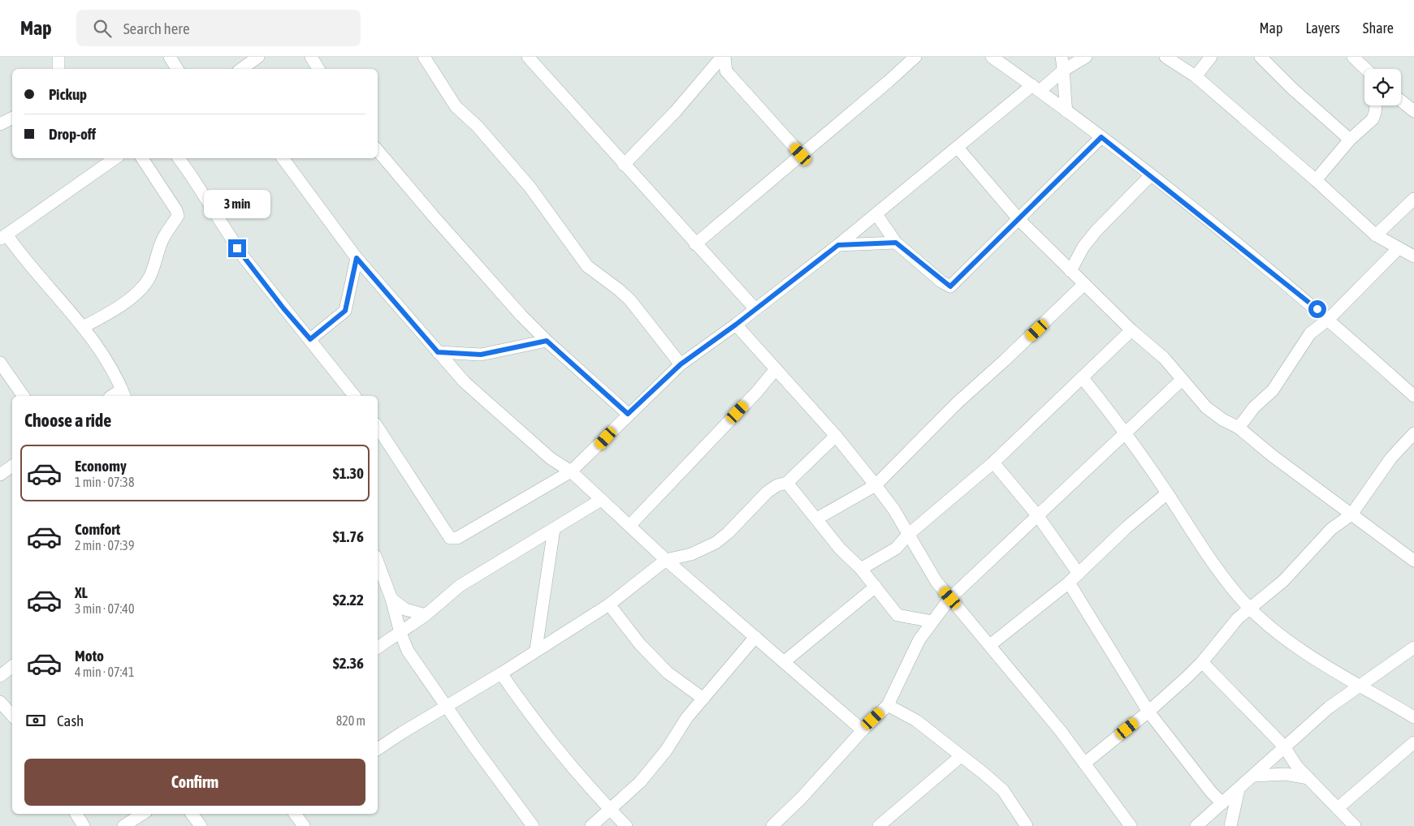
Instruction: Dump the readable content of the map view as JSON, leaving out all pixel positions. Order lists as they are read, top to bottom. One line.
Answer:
{"page":{"header":"Map","search":"Search here","nav":["Map","Layers","Share"],"banner":["Pickup","Drop-off"],"bubble":"3 min","heading":"Choose a ride","list":[{"name":"Economy","note":"1 min · 07:38","value":"$1.30"},{"name":"Comfort","note":"2 min · 07:39","value":"$1.76"},{"name":"XL","note":"3 min · 07:40","value":"$2.22"},{"name":"Moto","note":"4 min · 07:41","value":"$2.36"}],"pay":["Cash","820 m"],"buttons":"Confirm"}}
